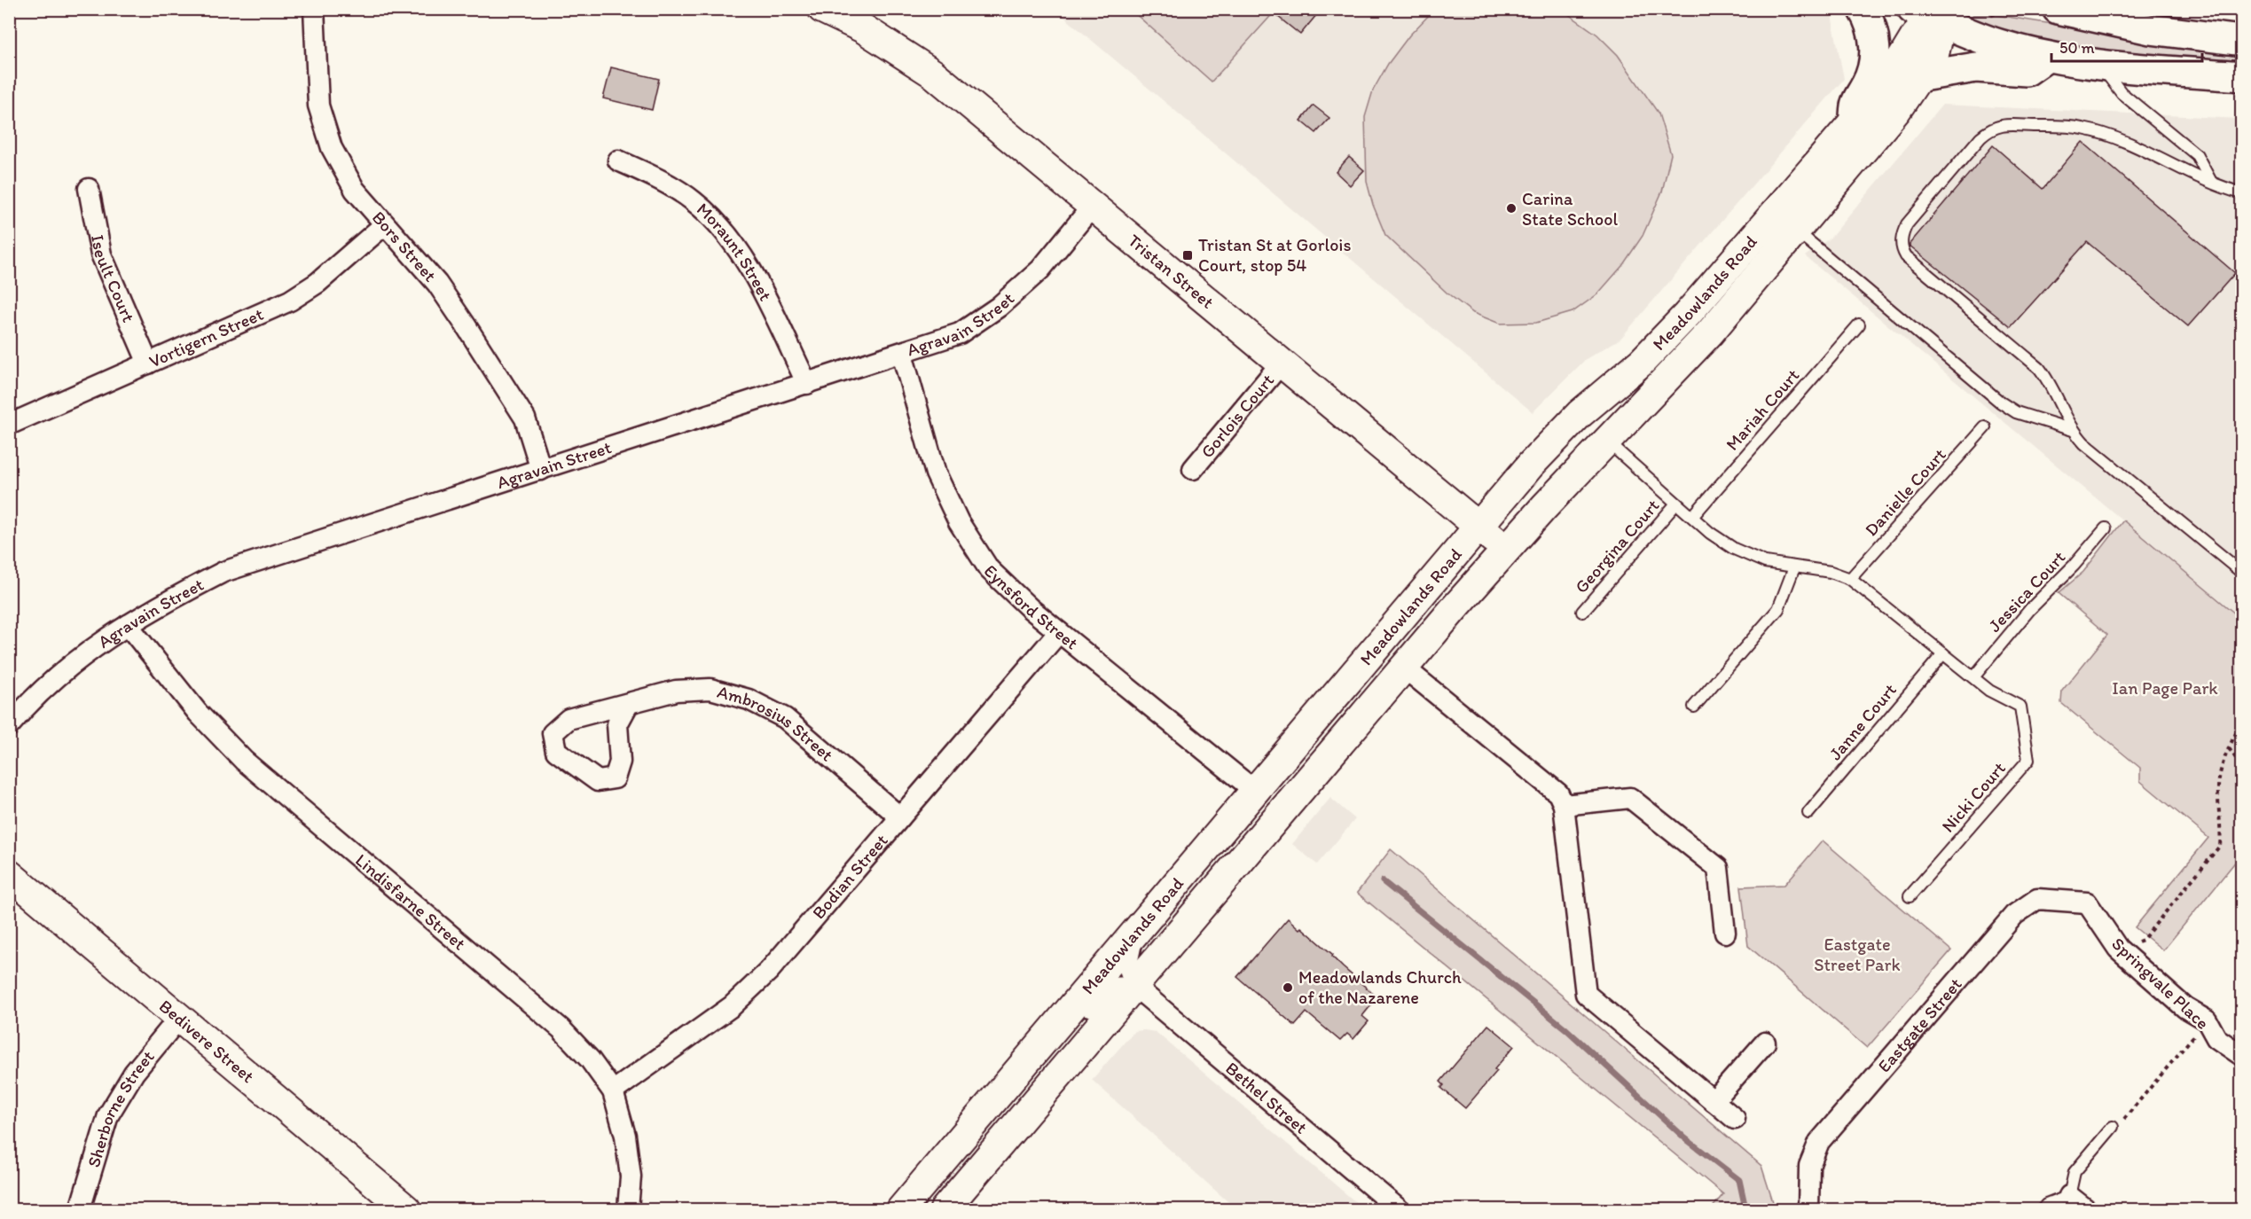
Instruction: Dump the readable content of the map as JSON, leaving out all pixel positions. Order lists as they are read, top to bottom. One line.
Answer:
{"streets":{"main road":["Tristan Street","Meadowlands Road","Bedivere Street"],"street":["Bors Street","Moraunt Street","Iseult Court","Agravain Street","Vortigern Street","Gorlois Court","Eynsford Street","Ambrosius Street","Bodian Street","Lindisfarne Street","Springvale Place","Eastgate Street","Bethel Street","Sherborne Street"],"lane":["Mariah Court","Danielle Court","Georgina Court","Jessica Court","Janne Court","Nicki Court"]},"crossings":[["Bors Street","Agravain Street"],["Bors Street","Vortigern Street"],["Moraunt Street","Agravain Street"],["Tristan Street","Meadowlands Road"],["Tristan Street","Agravain Street"],["Tristan Street","Gorlois Court"],["Iseult Court","Vortigern Street"],["Meadowlands Road","Eynsford Street"],["Meadowlands Road","Bethel Street"],["Agravain Street","Eynsford Street"],["Agravain Street","Lindisfarne Street"],["Jessica Court","Nicki Court"],["Eynsford Street","Bodian Street"],["Ambrosius Street","Bodian Street"],["Bodian Street","Lindisfarne Street"],["Springvale Place","Eastgate Street"],["Bedivere Street","Sherborne Street"]],"parks":["Ian Page Park","Eastgate Street Park"],"places":{"other":["Carina State School","Meadowlands Church of the Nazarene"],"transit":["Tristan St at Gorlois Court, stop 54"]},"scale_bar":"50 m"}
